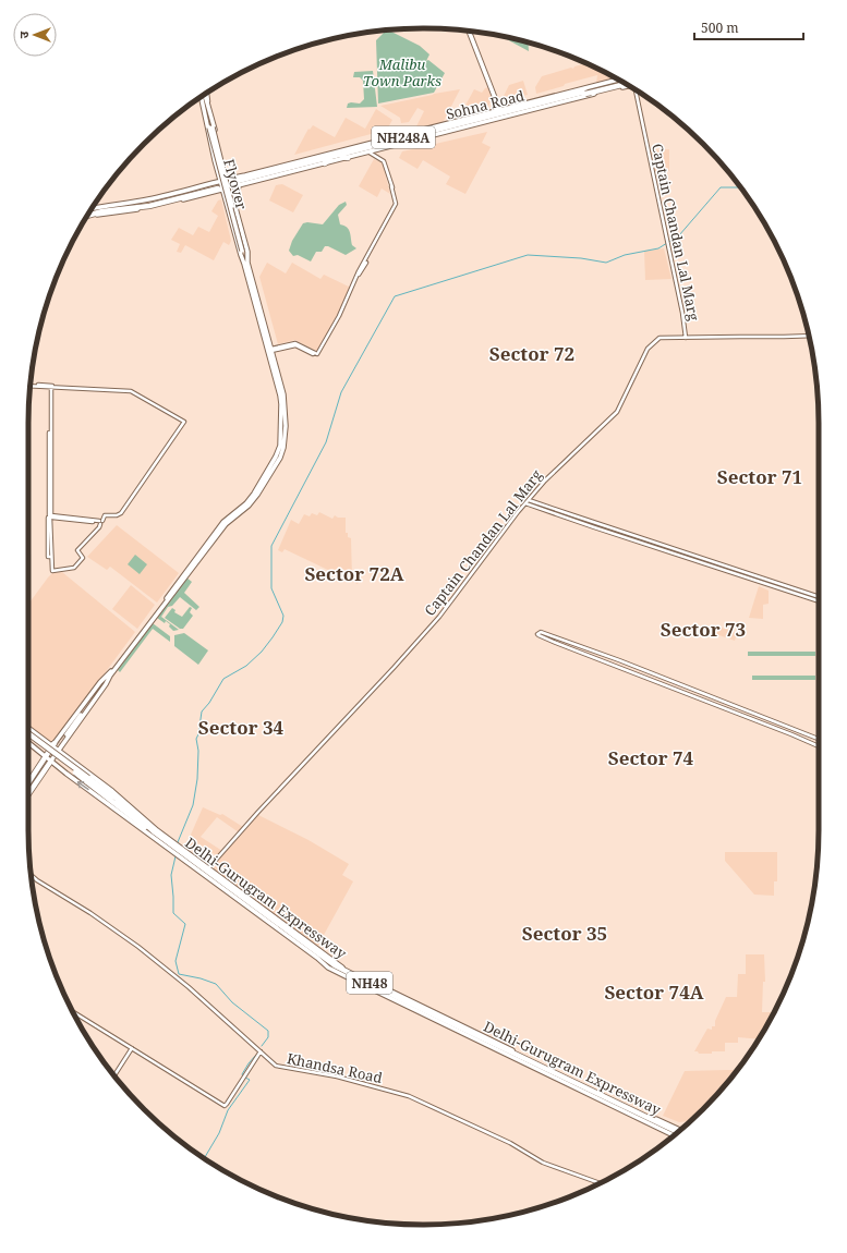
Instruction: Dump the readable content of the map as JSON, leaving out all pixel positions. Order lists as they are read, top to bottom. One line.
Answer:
{"streets":{"highway":["Sohna Road","NH248A","Delhi-Gurugram Expressway","NH48"],"main road":["Flyover"],"street":["Captain Chandan Lal Marg","Khandsa Road"]},"crossings":[["Sohna Road","NH248A"]],"districts":["Sector 72","Sector 71","Sector 72A","Sector 73","Sector 34","Sector 74","Sector 35","Sector 74A"],"parks":["Malibu Town Parks"],"scale_bar":"500 m","north":"left"}
